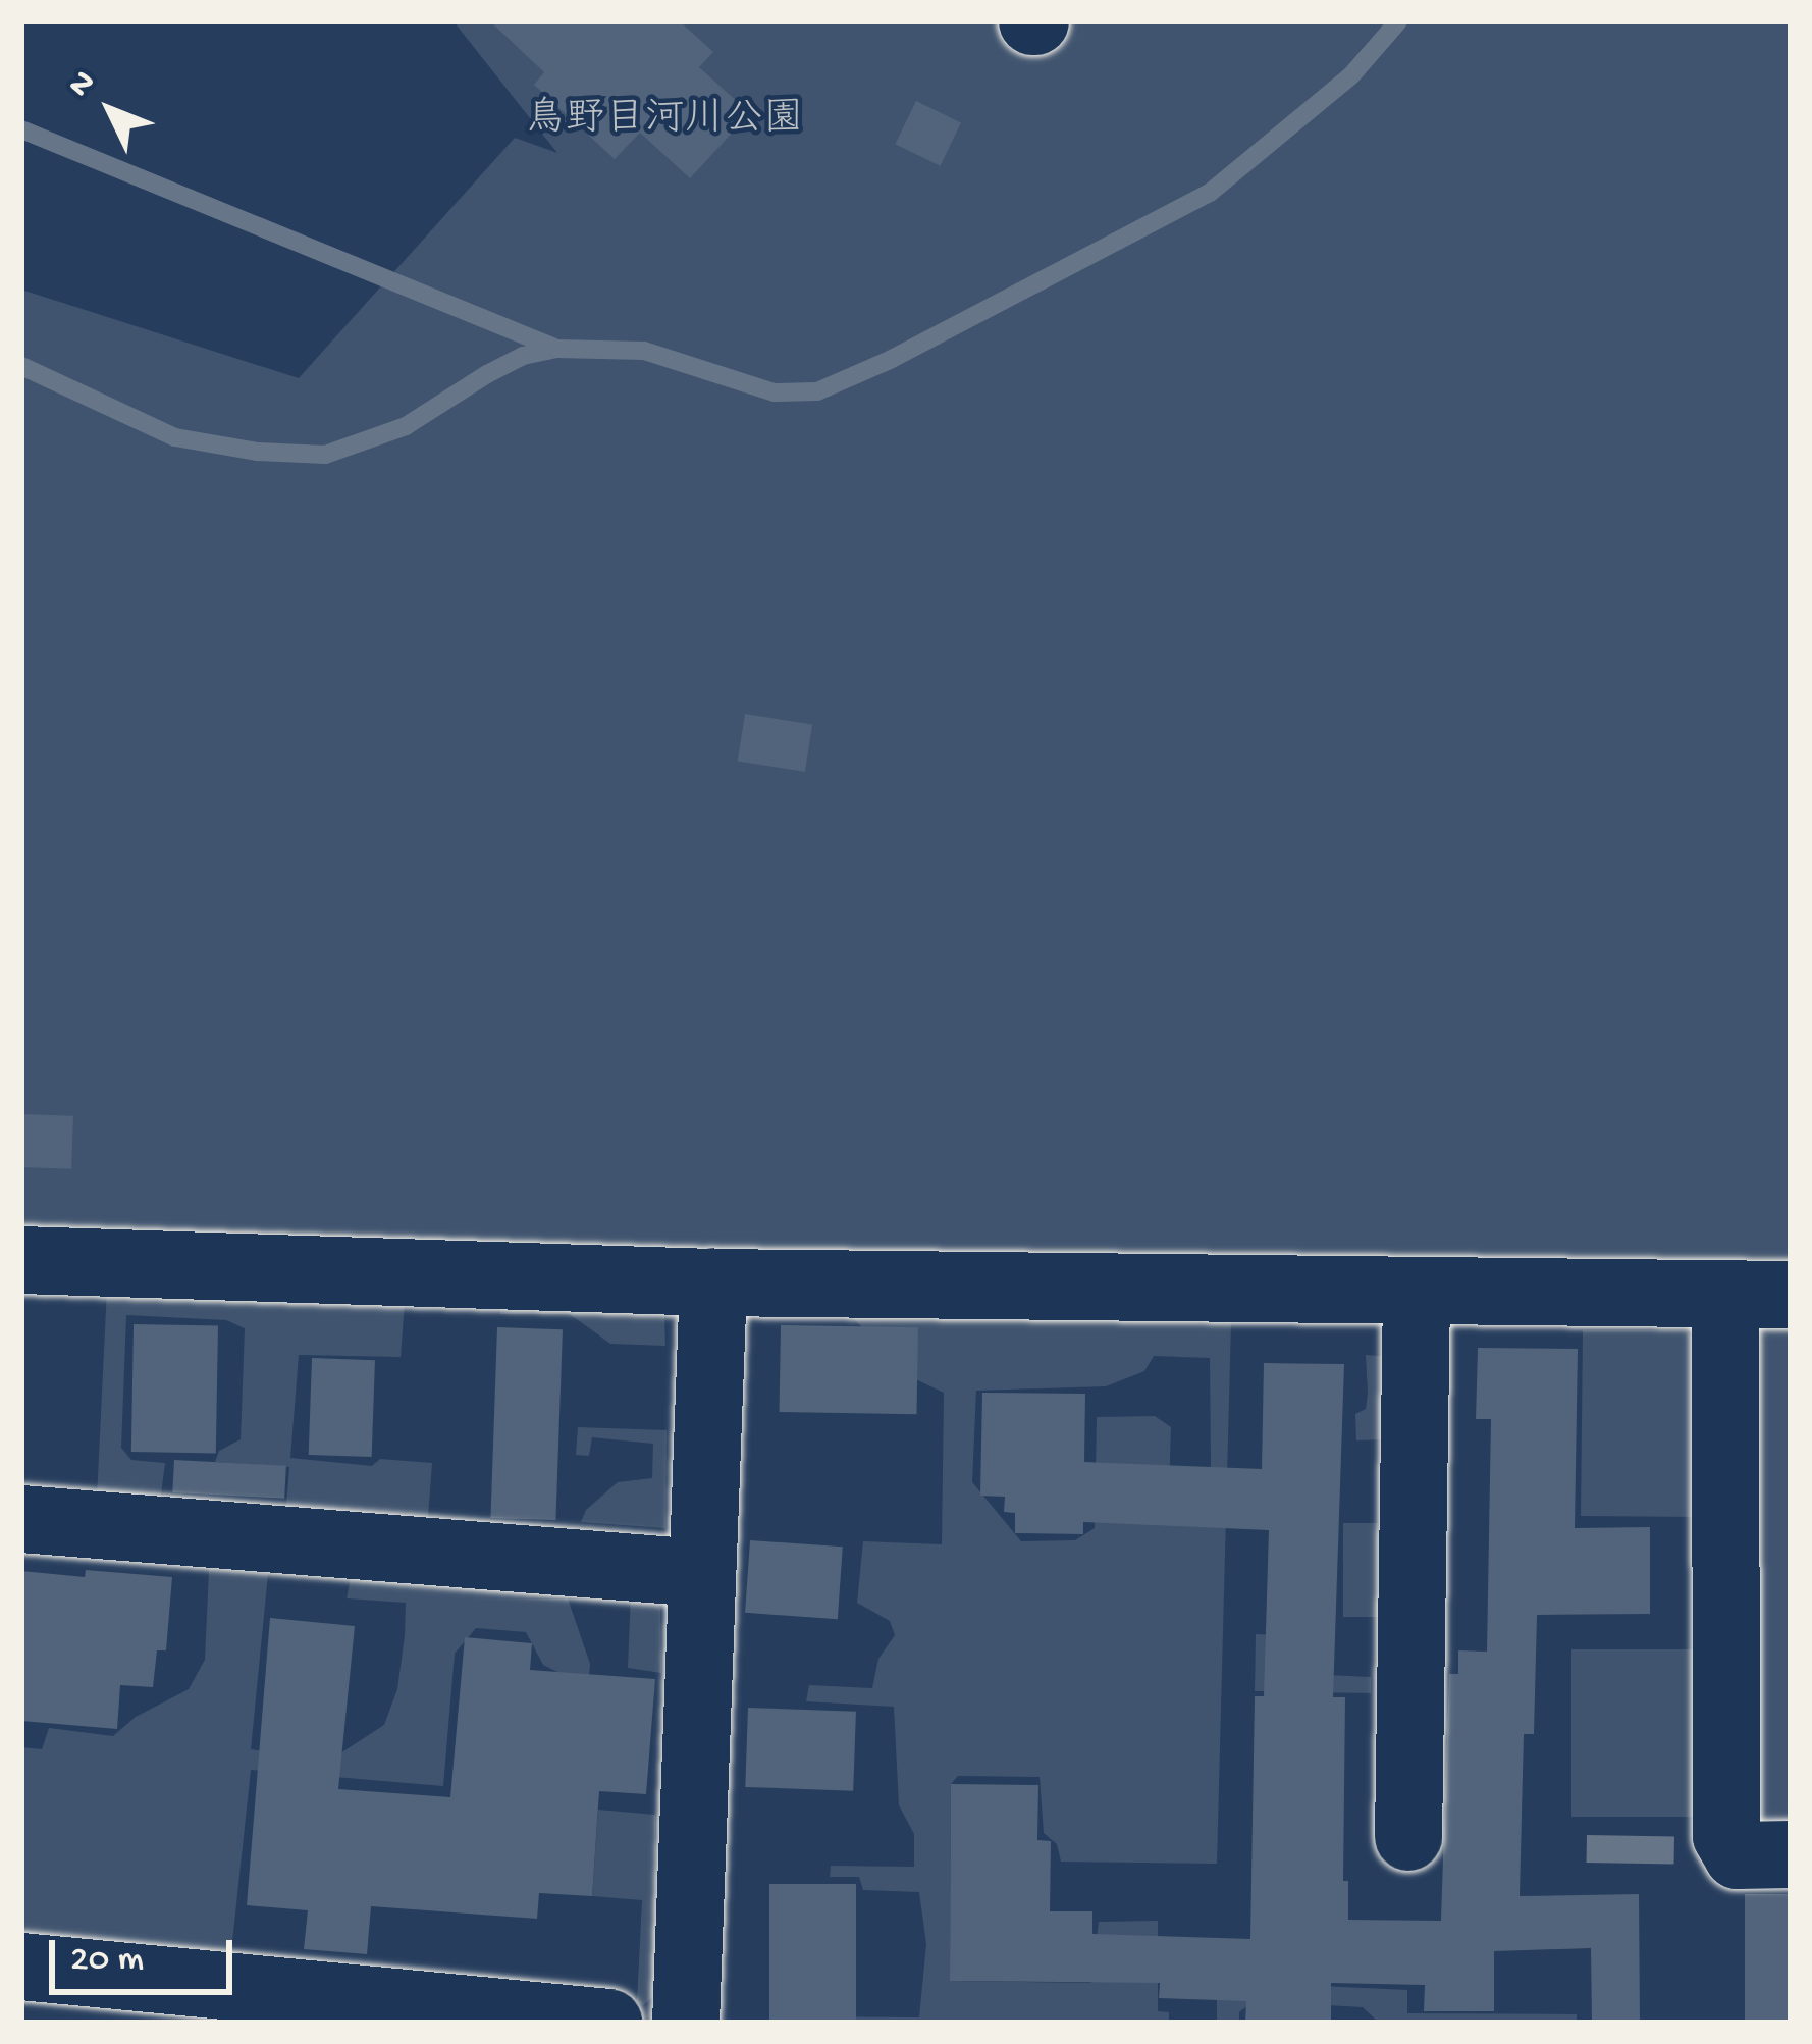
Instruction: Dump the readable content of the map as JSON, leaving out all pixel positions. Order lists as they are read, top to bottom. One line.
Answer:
{"parks":["鳥野目河川公園"],"scale_bar":"20 m","north":"top left"}
